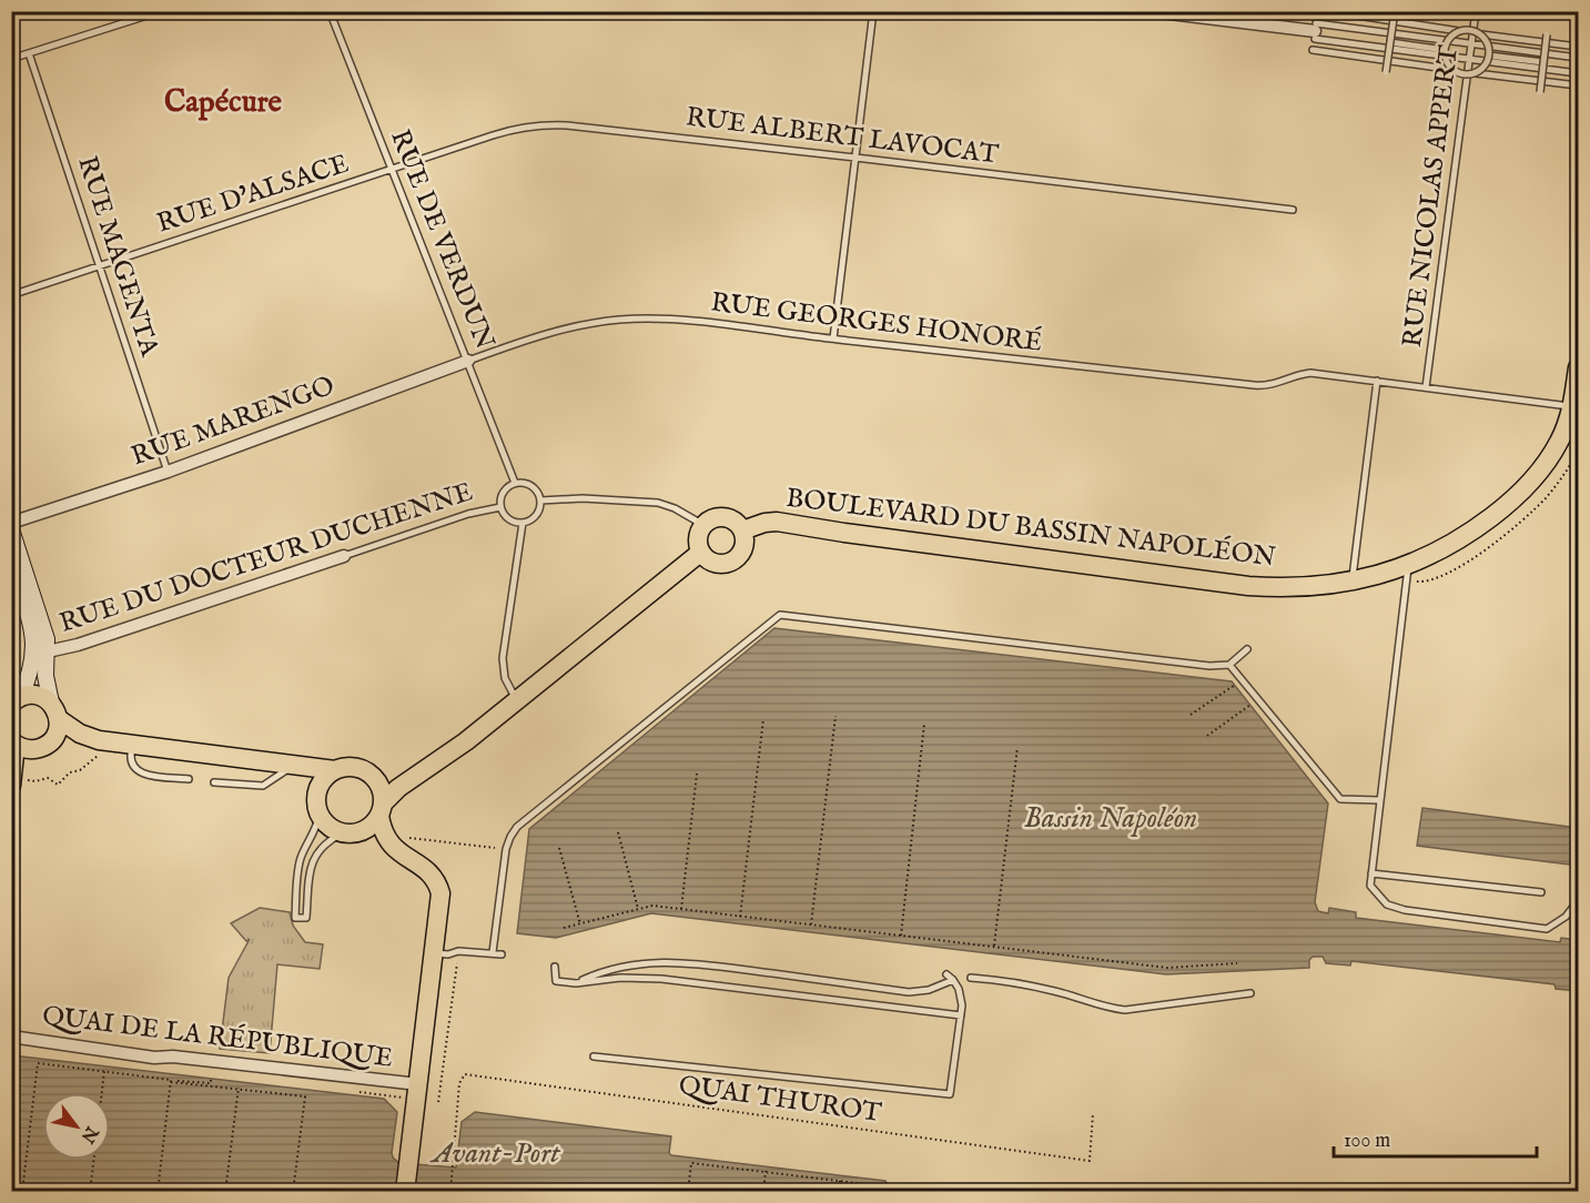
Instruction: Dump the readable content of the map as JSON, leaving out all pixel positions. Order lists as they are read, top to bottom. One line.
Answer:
{"streets":{"main road":["BOULEVARD DU BASSIN NAPOLÉON"],"street":["RUE MARENGO","RUE DU DOCTEUR DUCHENNE","QUAI DE LA RÉPUBLIQUE"],"lane":["RUE ALBERT LAVOCAT","RUE D'ALSACE","RUE NICOLAS APPERT","RUE DE VERDUN","RUE MAGENTA","RUE GEORGES HONORÉ"],"path":["QUAI THUROT"]},"crossings":[["RUE ALBERT LAVOCAT","RUE D'ALSACE"],["RUE ALBERT LAVOCAT","RUE DE VERDUN"],["RUE D'ALSACE","RUE DE VERDUN"],["RUE D'ALSACE","RUE MAGENTA"],["RUE NICOLAS APPERT","RUE GEORGES HONORÉ"],["RUE DE VERDUN","RUE GEORGES HONORÉ"],["RUE DE VERDUN","RUE MARENGO"],["RUE DE VERDUN","RUE DU DOCTEUR DUCHENNE"],["RUE MAGENTA","RUE MARENGO"],["RUE GEORGES HONORÉ","RUE MARENGO"],["RUE GEORGES HONORÉ","BOULEVARD DU BASSIN NAPOLÉON"]],"districts":["Capécure"],"water":["Bassin Napoléon","Avant-Port"],"scale_bar":"100 m","north":"bottom right"}
